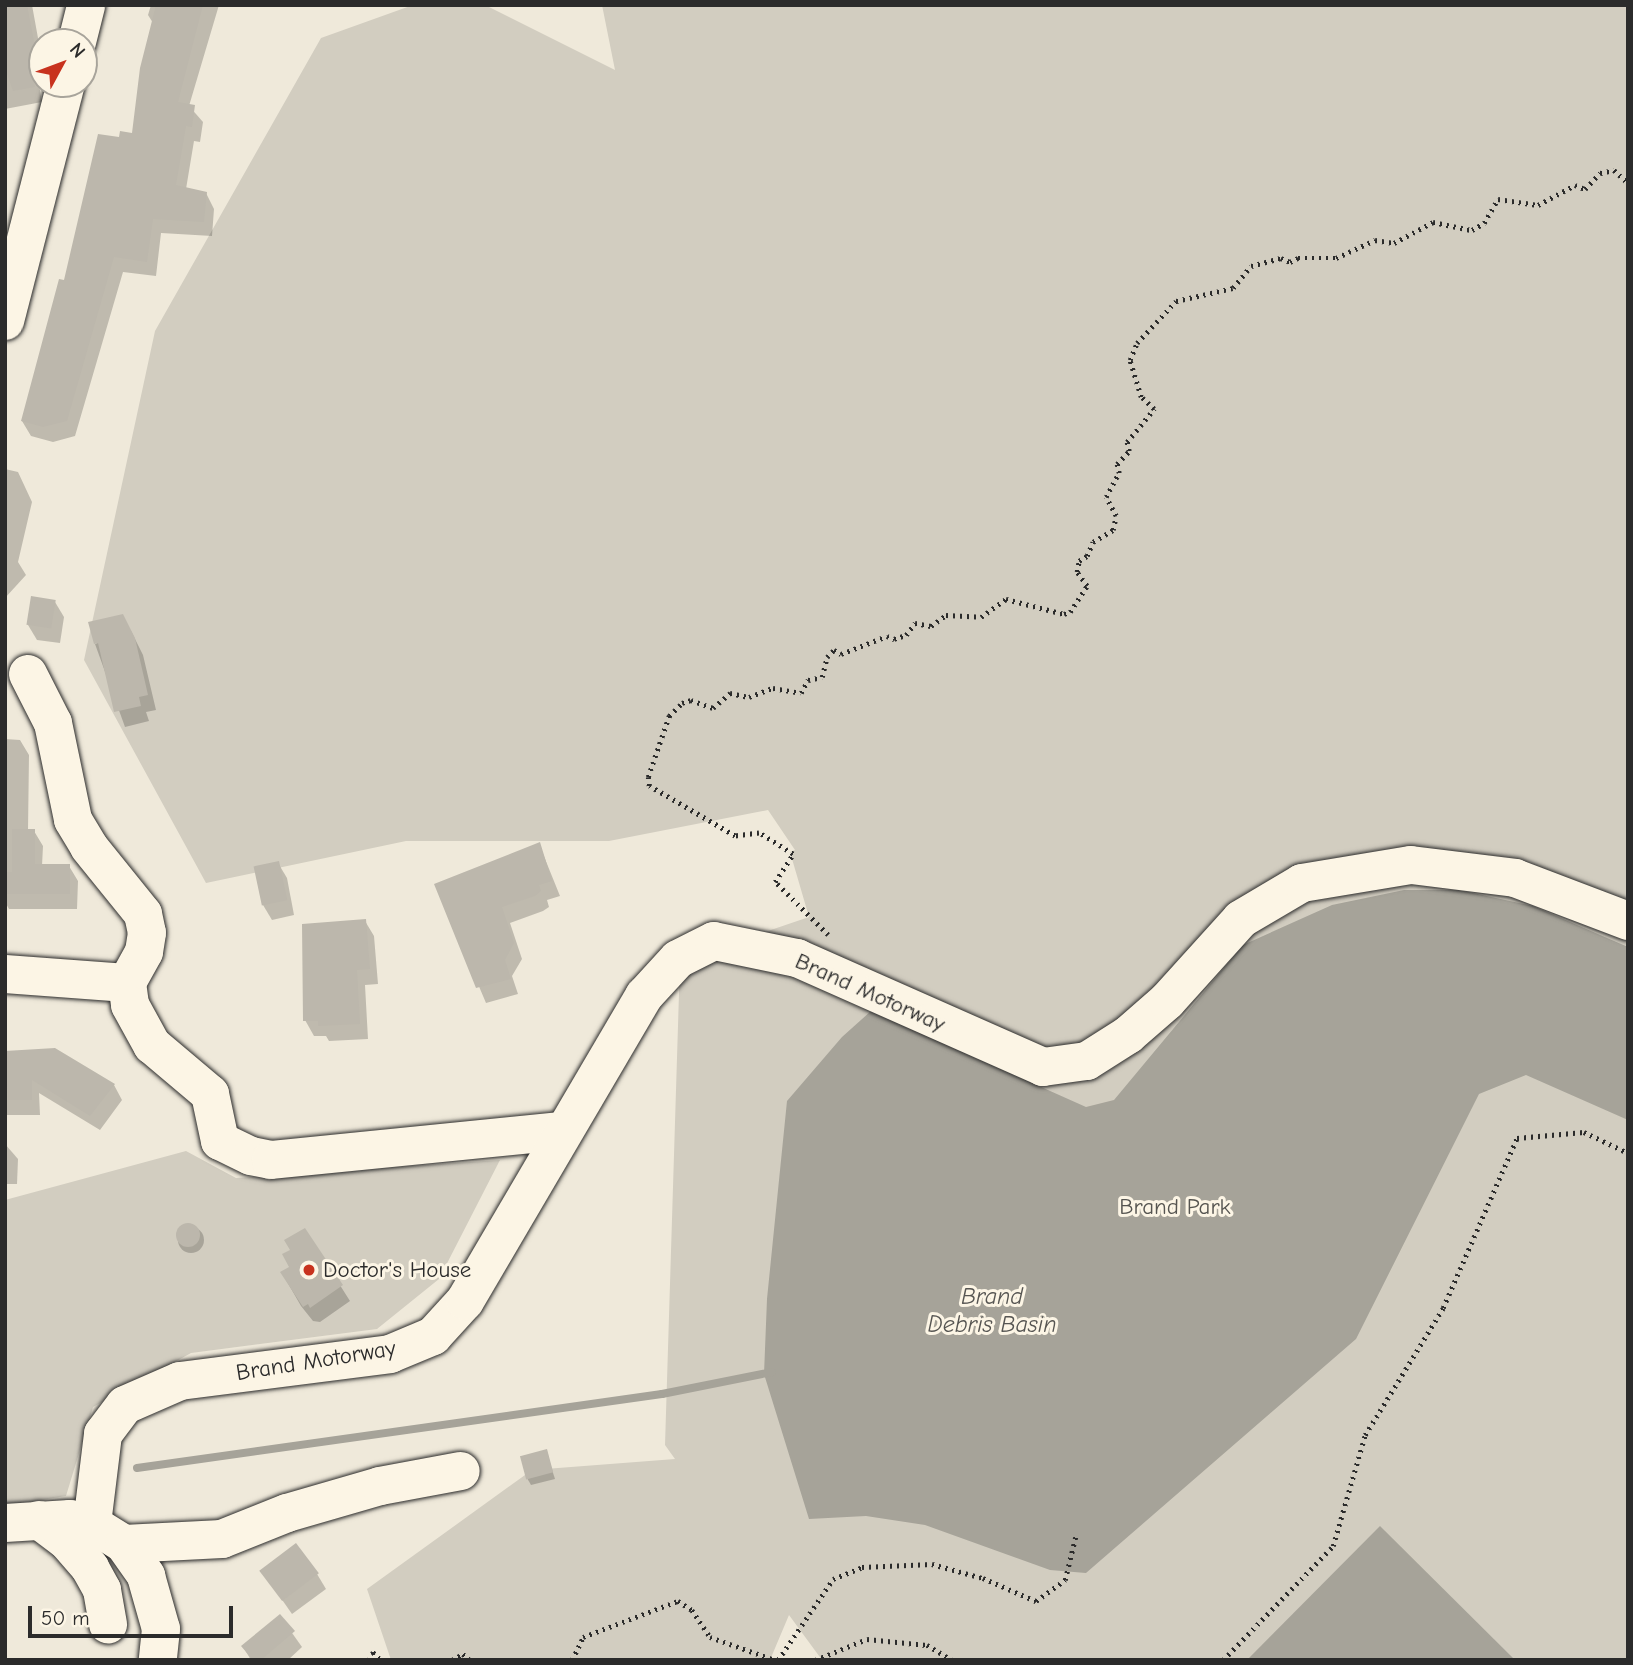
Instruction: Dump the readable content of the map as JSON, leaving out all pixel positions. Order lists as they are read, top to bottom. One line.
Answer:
{"streets":{"street":["Brand Motorway"]},"water":["Brand Debris Basin"],"parks":["Brand Park"],"places":["Doctor's House"],"scale_bar":"50 m","north":"top right"}
